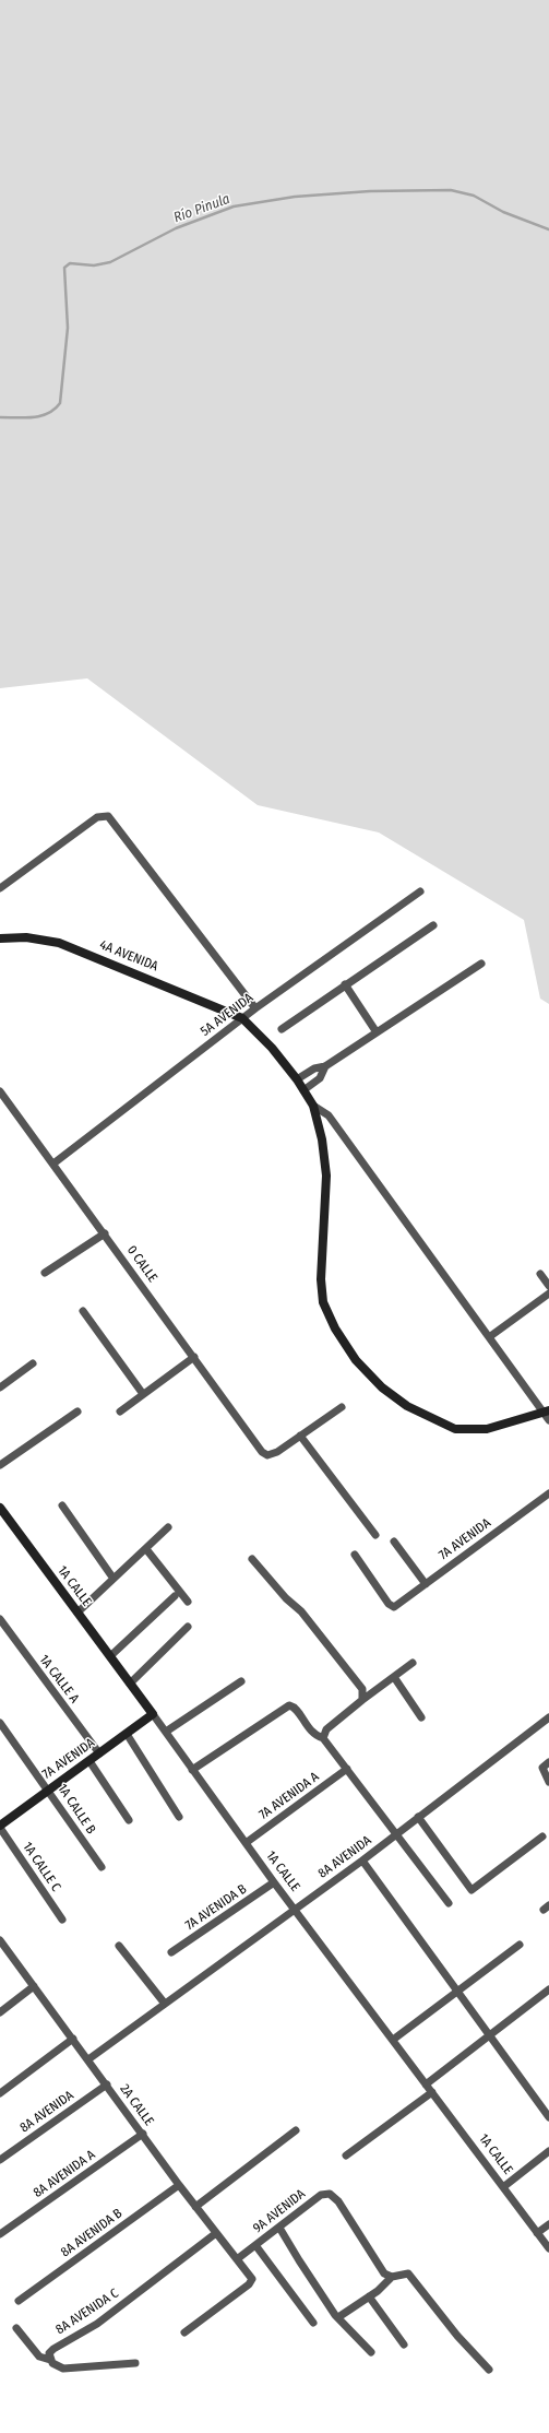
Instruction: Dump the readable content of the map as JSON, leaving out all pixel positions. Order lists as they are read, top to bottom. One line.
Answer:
{"streets":{"main road":["4A AVENIDA","7A AVENIDA","1A CALLE"],"street":["5A AVENIDA","0 CALLE","1A CALLE A","7A AVENIDA A","1A CALLE B","8A AVENIDA","1A CALLE C","7A AVENIDA B","2A CALLE","8A AVENIDA A","9A AVENIDA","8A AVENIDA B","8A AVENIDA C"]},"crossings":[["4A AVENIDA","5A AVENIDA"],["5A AVENIDA","0 CALLE"],["7A AVENIDA","1A CALLE"],["7A AVENIDA","1A CALLE A"],["7A AVENIDA","1A CALLE B"],["7A AVENIDA","1A CALLE C"],["1A CALLE","7A AVENIDA A"],["1A CALLE","8A AVENIDA"],["1A CALLE","7A AVENIDA B"],["8A AVENIDA","2A CALLE"],["2A CALLE","8A AVENIDA A"],["2A CALLE","9A AVENIDA"],["2A CALLE","8A AVENIDA B"],["2A CALLE","8A AVENIDA C"]],"water":["Río Pinula"]}
